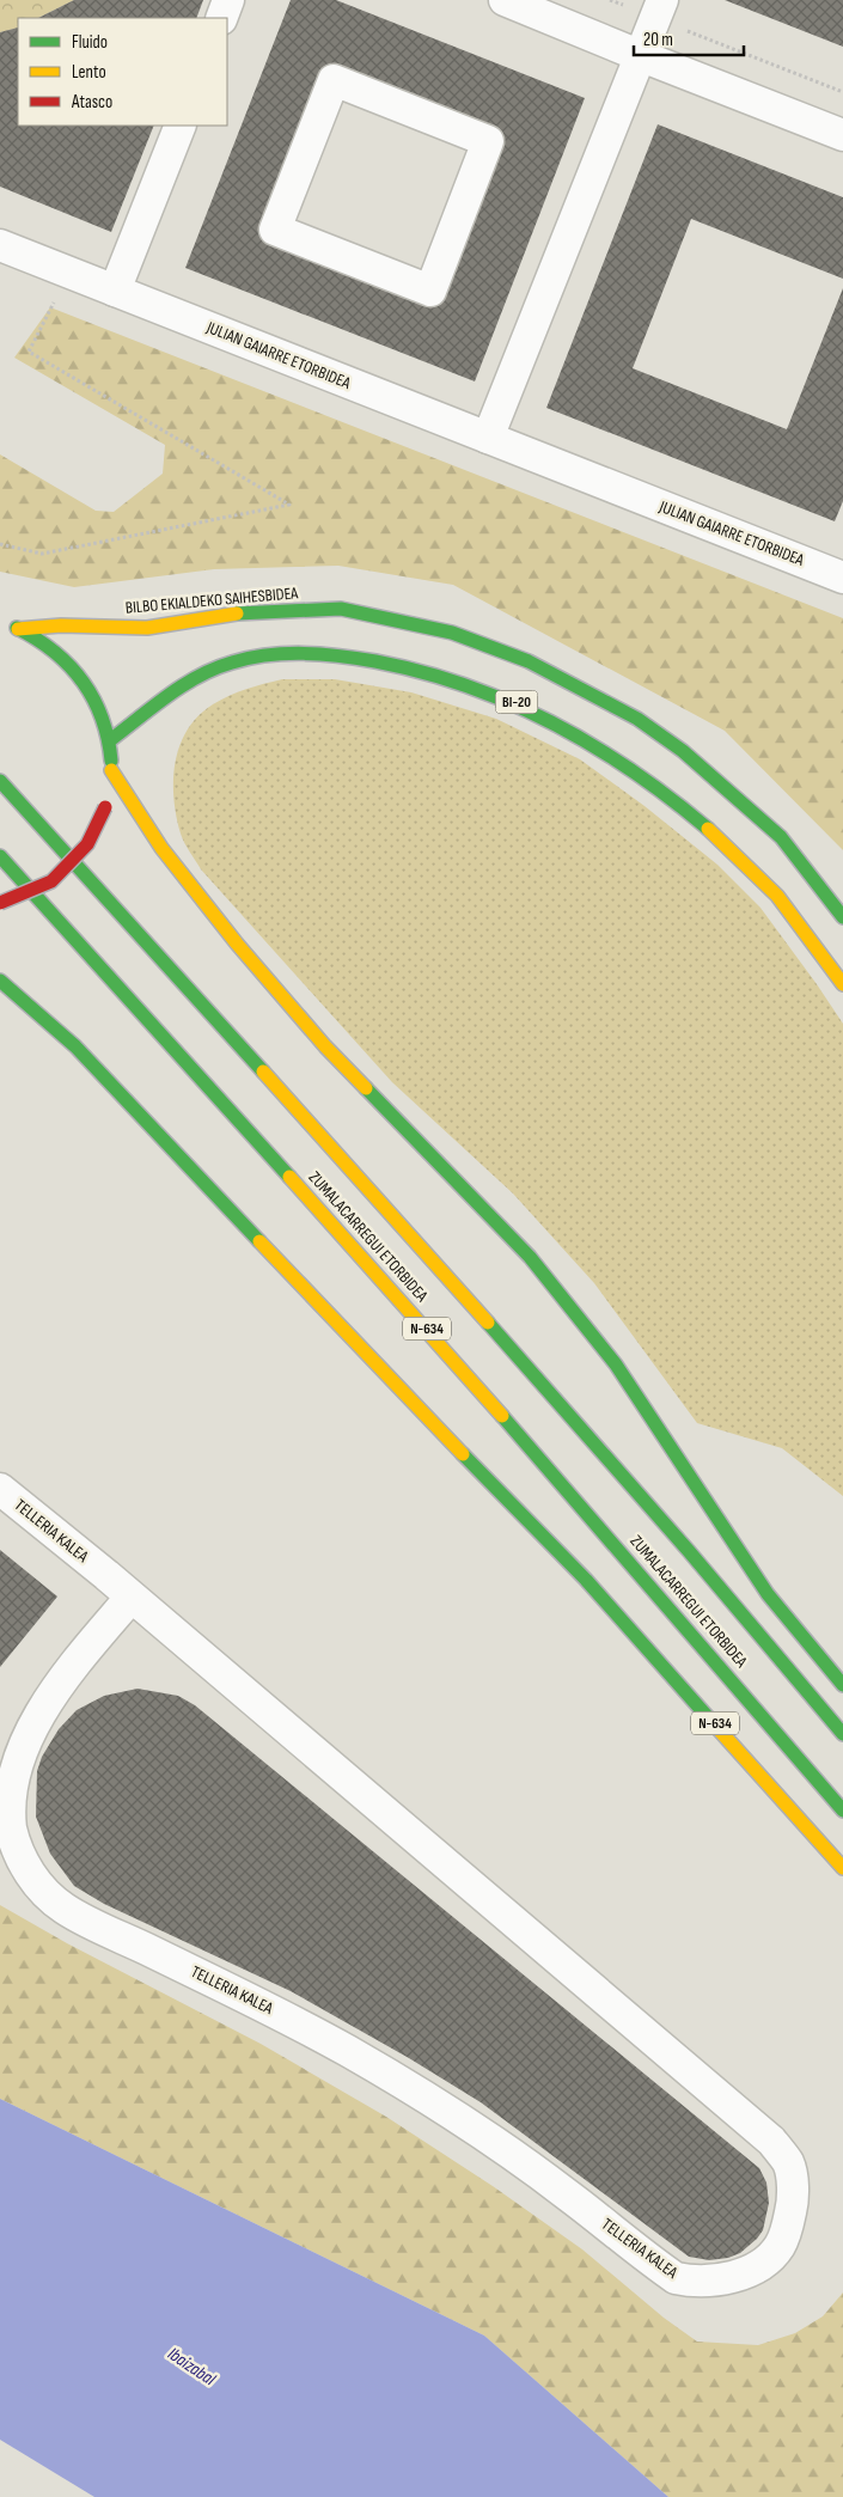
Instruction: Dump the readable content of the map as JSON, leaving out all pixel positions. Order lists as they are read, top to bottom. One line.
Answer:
{"streets":{"main road":["BILBO EKIALDEKO SAIHESBIDEA","BI-20","ZUMALACARREGUI ETORBIDEA","N-634"],"street":["JULIAN GAIARRE ETORBIDEA","TELLERIA KALEA"]},"water":["Ibaizabal"],"legend":["Fluido","Lento","Atasco"],"scale_bar":"20 m"}
